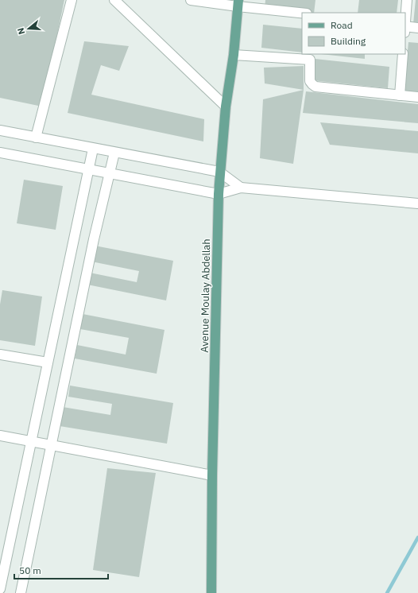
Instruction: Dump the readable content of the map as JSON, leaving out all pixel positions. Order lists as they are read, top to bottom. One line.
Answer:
{"streets":{"main road":["Avenue Moulay Abdellah"]},"legend":["Road","Building"],"scale_bar":"50 m","north":"left"}
